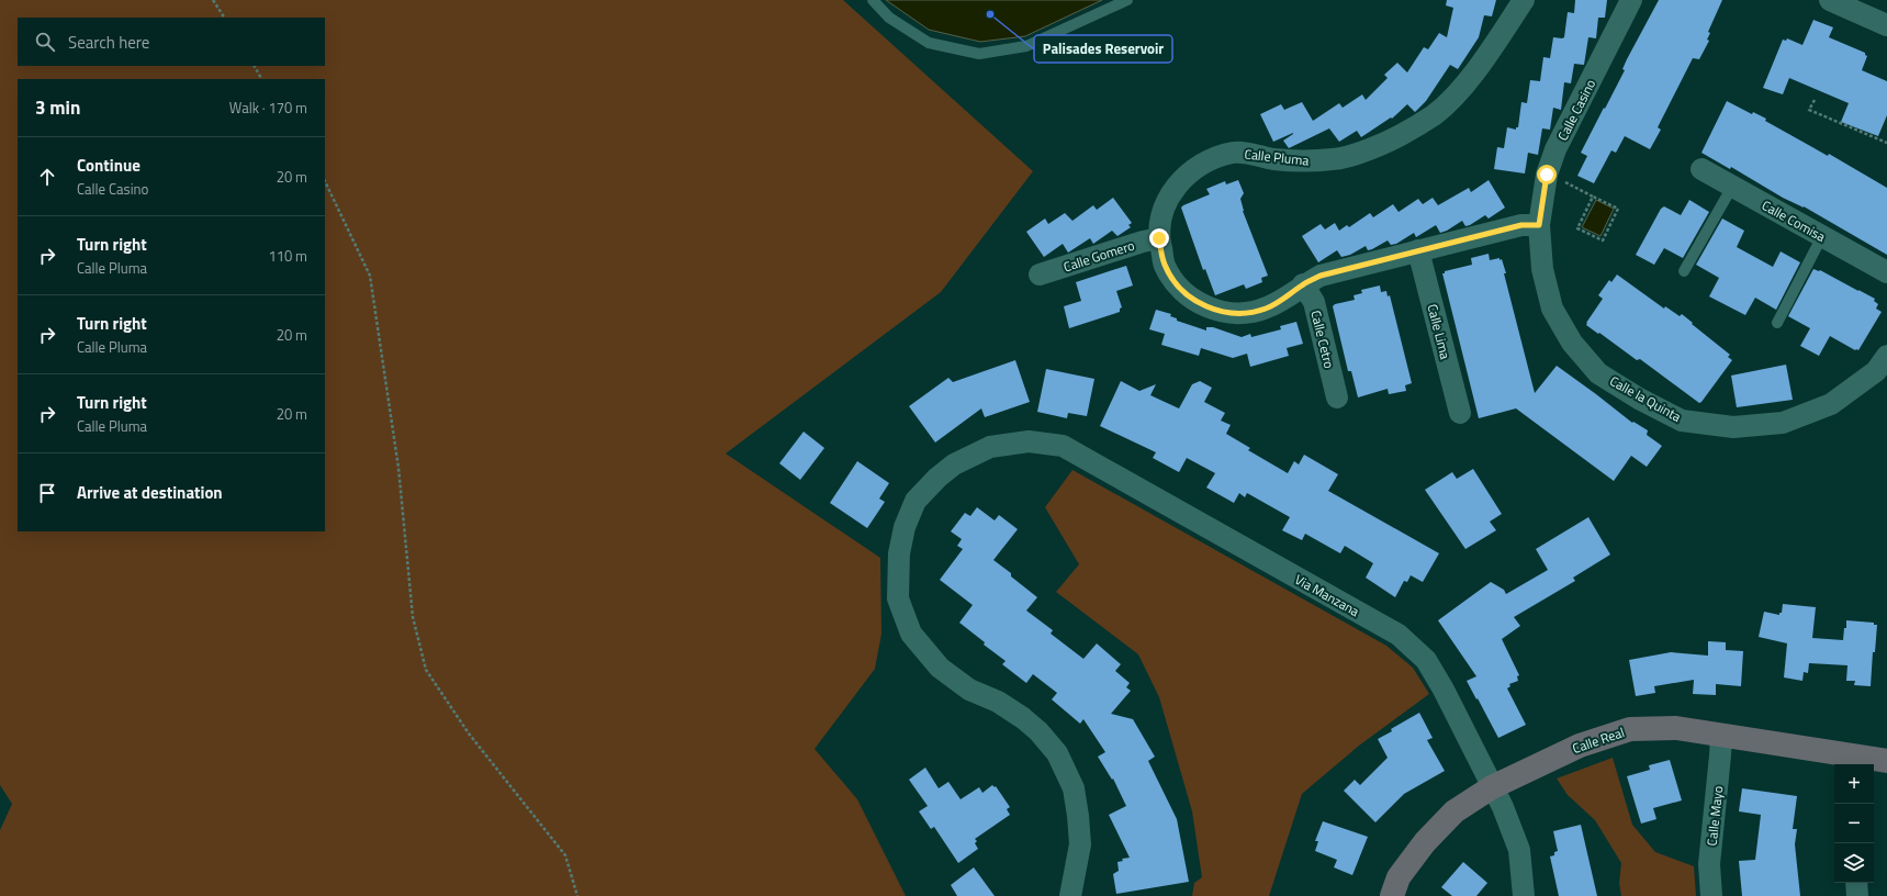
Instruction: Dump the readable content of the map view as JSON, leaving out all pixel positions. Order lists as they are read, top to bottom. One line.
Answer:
{"streets":{"street":["Calle Casino","Calle Pluma","Calle Comisa","Calle Gomero","Calle Lima","Calle Cetro","Calle la Quinta","Via Manzana","Calle Real","Calle Mayo"]},"crossings":[["Calle Casino","Calle Pluma"],["Calle Casino","Calle la Quinta"],["Calle Pluma","Calle Gomero"],["Calle Pluma","Calle Lima"],["Calle Pluma","Calle Cetro"],["Calle Pluma","Calle la Quinta"],["Via Manzana","Calle Real"],["Calle Real","Calle Mayo"]],"places":["Palisades Reservoir"],"page":{"search":"Search here","heading":["3 min","Walk · 170 m"],"list":[["Continue","Calle Casino","20 m"],["Turn right","Calle Pluma","110 m"],["Turn right","Calle Pluma","20 m"],["Turn right","Calle Pluma","20 m"],"Arrive at destination"],"map_buttons":["+","−"]}}
